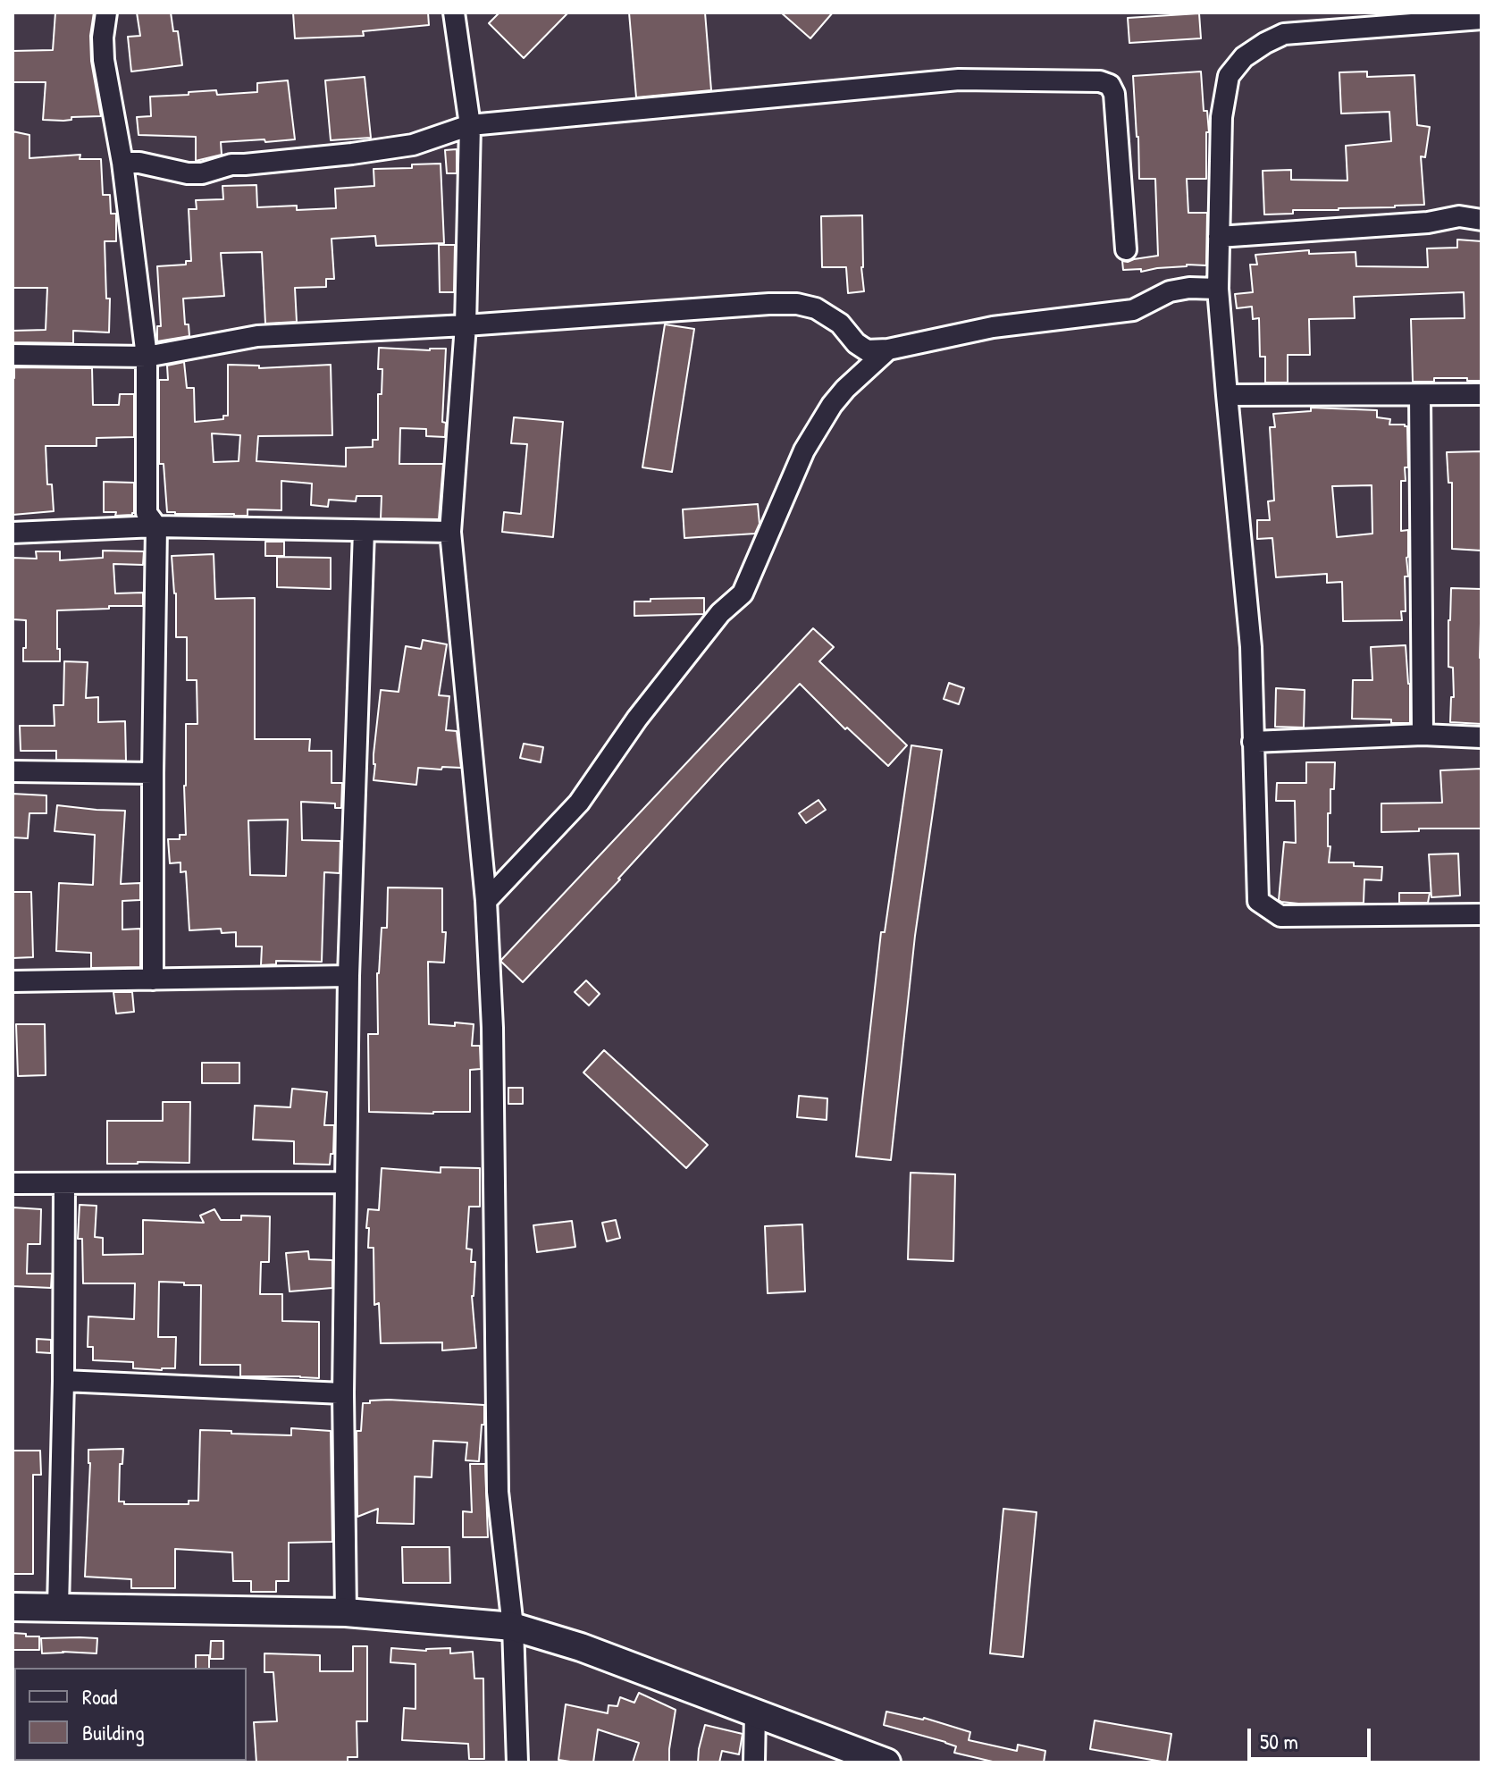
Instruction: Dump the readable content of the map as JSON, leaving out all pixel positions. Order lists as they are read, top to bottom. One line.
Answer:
{"legend":["Road","Building"],"scale_bar":"50 m"}
